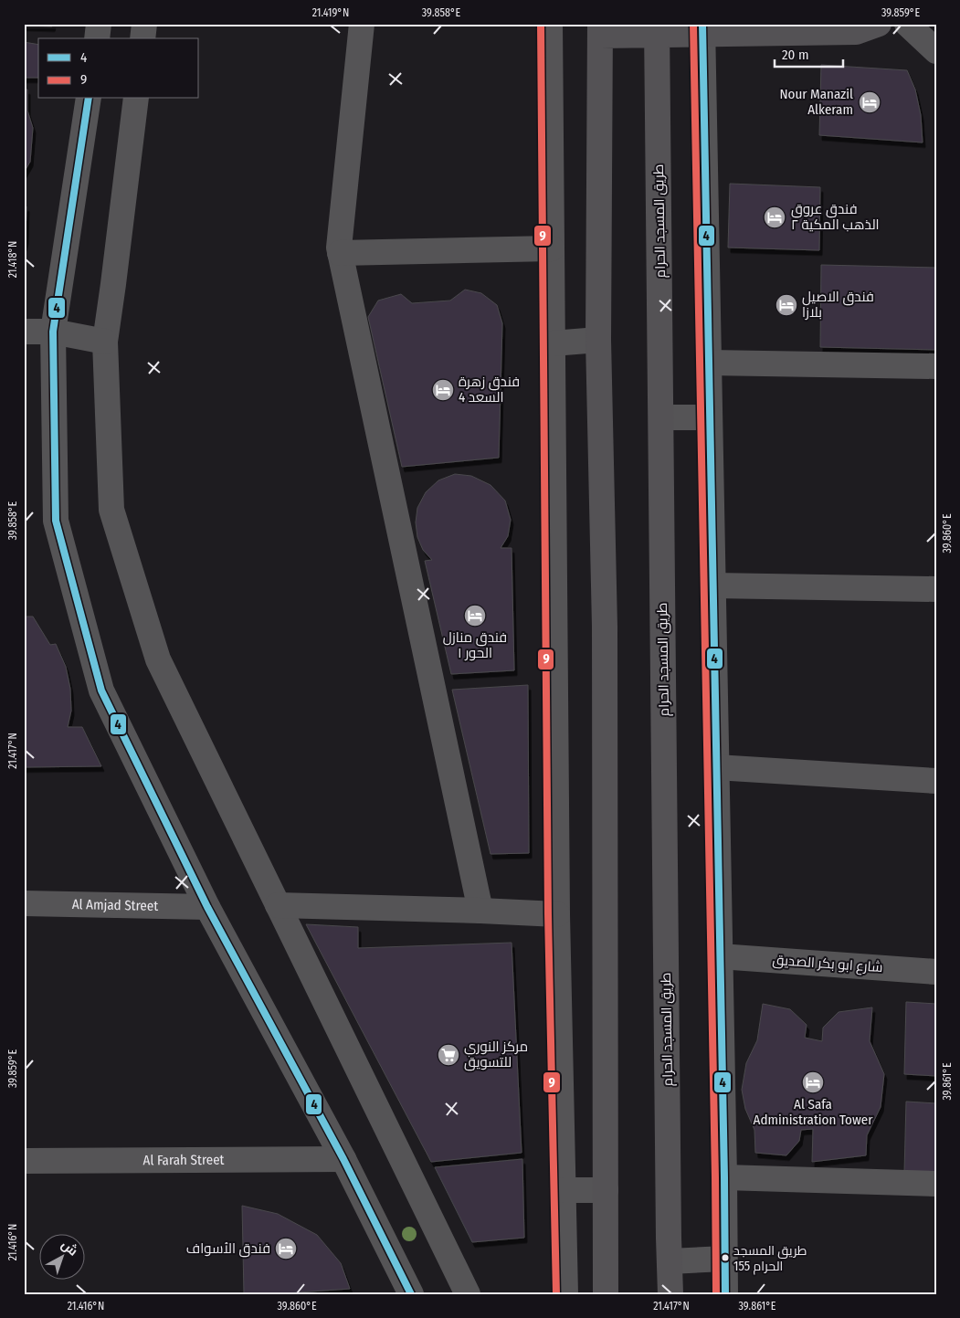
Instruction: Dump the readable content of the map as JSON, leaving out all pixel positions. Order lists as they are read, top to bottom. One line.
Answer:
{"streets":{"main road":["طريق المسجد الحرام"],"street":["Al Amjad Street","شارع ابو بكر الصديق","Al Farah Street"]},"places":{"hotel":["Nour Manazil Alkeram","فندق عروق الذهب المكية ٢","فندق الاصيل بلازا","فندق زهرة السعد 4","فندق منازل الحور ١","Al Safa Administration Tower","فندق الأسواف"],"supermarket":["مركز النوري للتسويق"],"other":["طريق المسجد الحرام 155"]},"lines":["transit line 4","transit line 9"],"legend":["4","9"],"scale_bar":"20 m","north":"top right","coordinates":["21.419°N","39.858°E","39.859°E","21.418°N","39.860°E","21.417°N","39.861°E","21.416°N"]}
